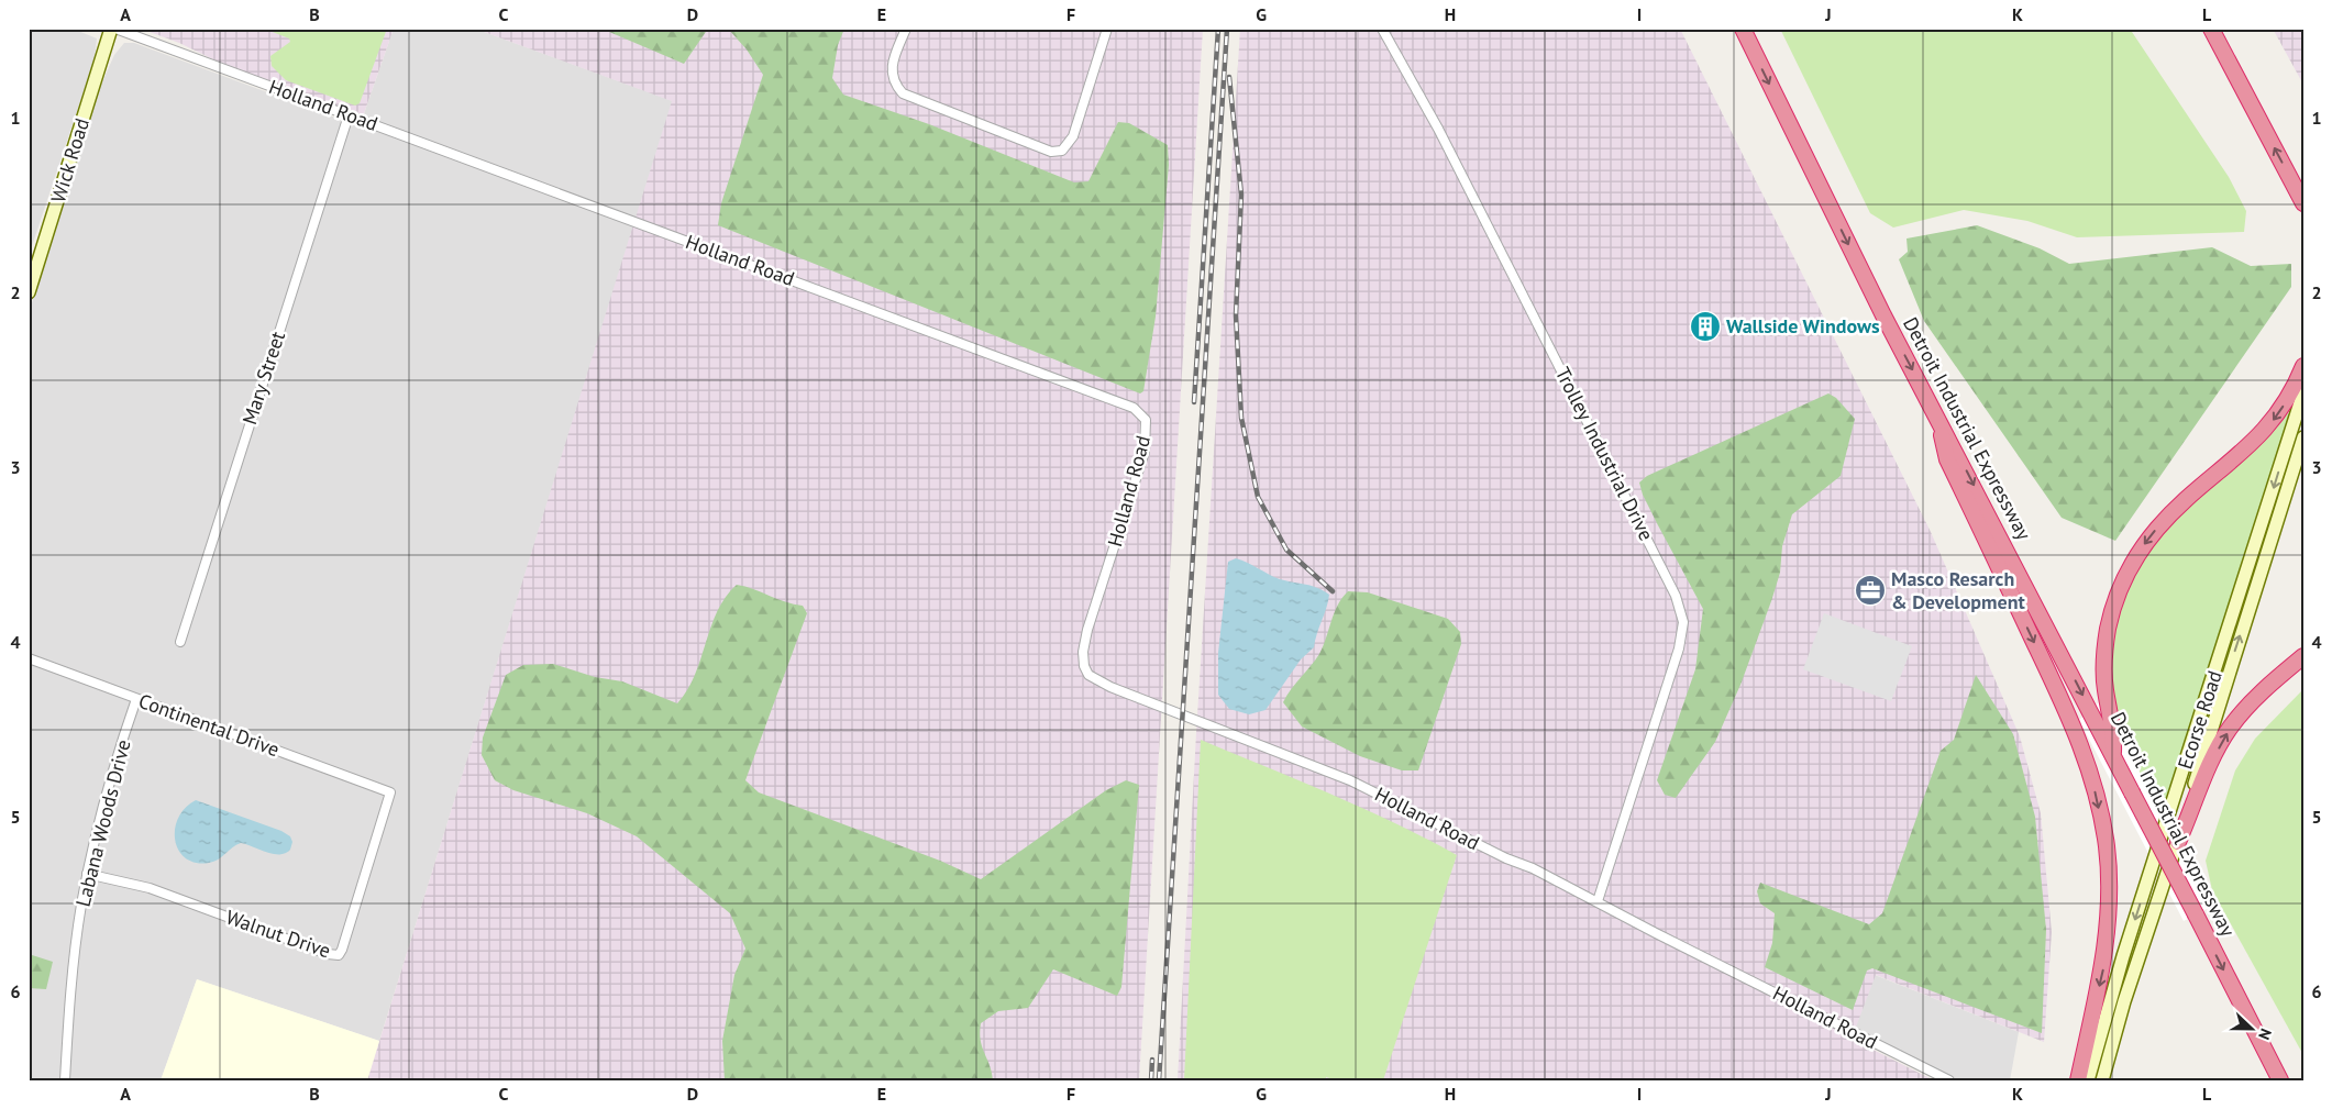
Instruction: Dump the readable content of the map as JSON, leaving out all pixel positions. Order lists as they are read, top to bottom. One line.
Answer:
{"streets":{"highway":["Detroit Industrial Expressway"],"main road":["Wick Road","Ecorse Road"],"street":["Holland Road","Mary Street","Trolley Industrial Drive","Continental Drive","Labana Woods Drive","Walnut Drive"]},"crossings":[["Holland Road","Wick Road"],["Holland Road","Mary Street"],["Holland Road","Trolley Industrial Drive"],["Continental Drive","Labana Woods Drive"],["Continental Drive","Walnut Drive"],["Labana Woods Drive","Walnut Drive"]],"places":{"building":["Wallside Windows"],"office":["Masco Resarch & Development"]},"north":"right","grid":{"columns":["A","B","C","D","E","F","G","H","I","J","K","L"],"rows":["1","2","3","4","5","6"]}}
